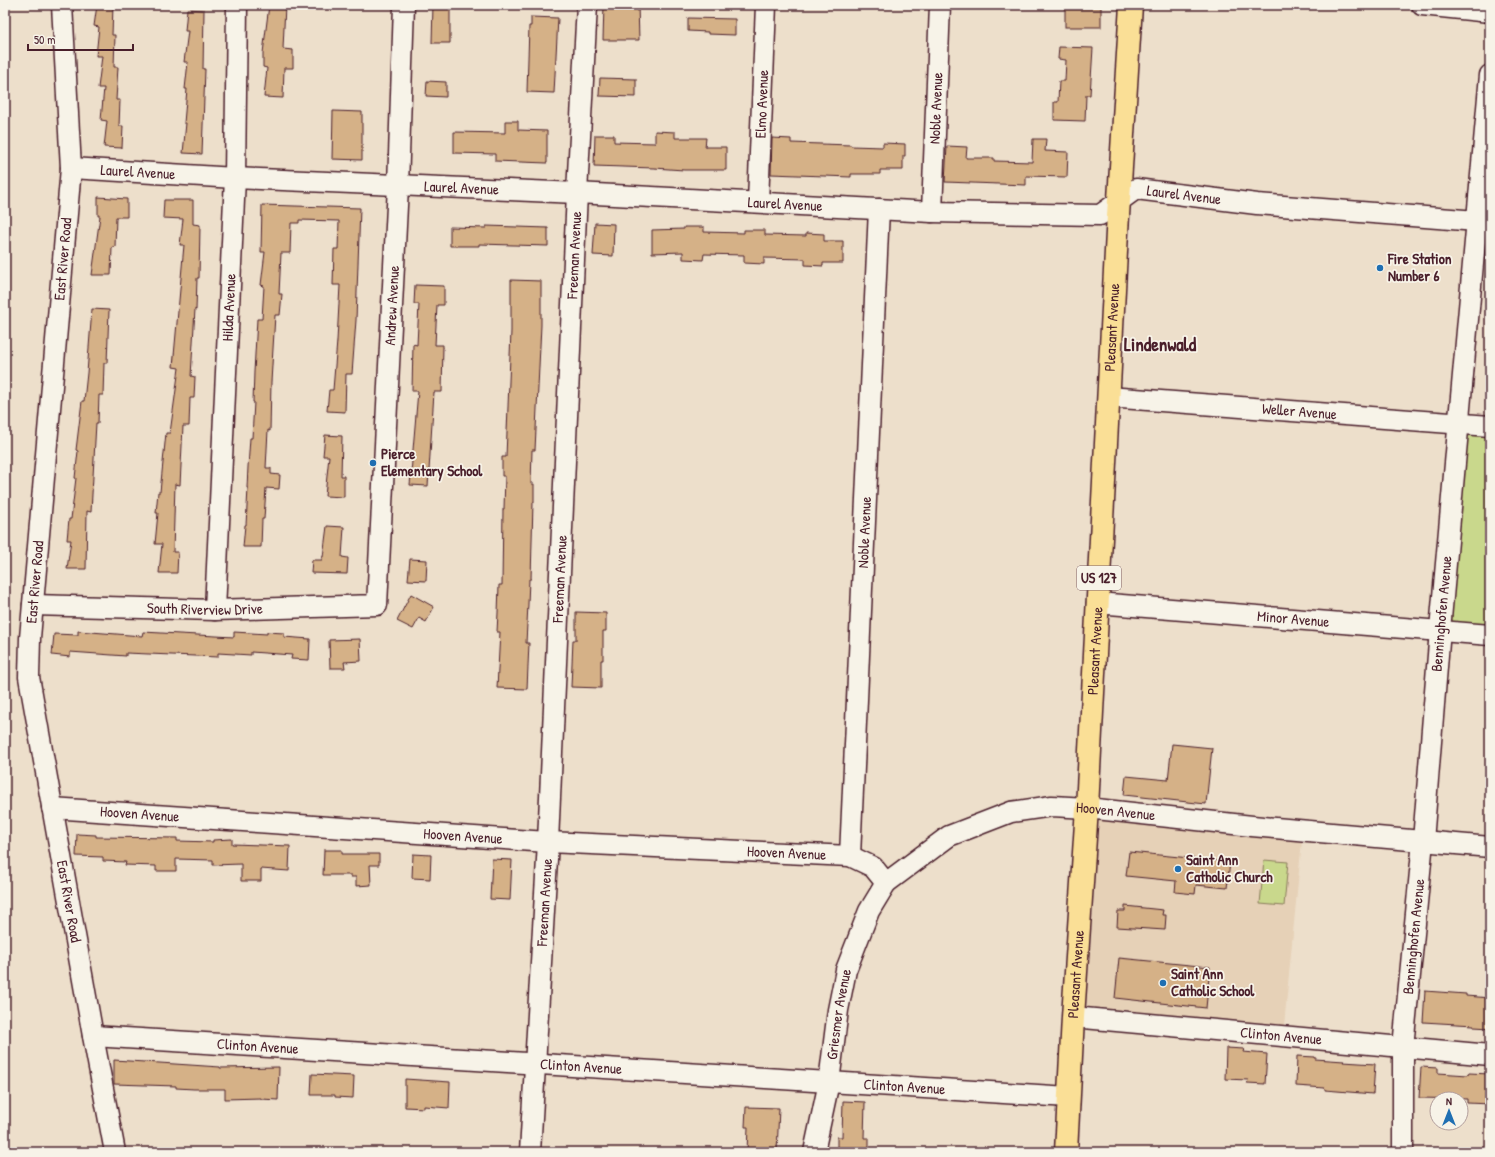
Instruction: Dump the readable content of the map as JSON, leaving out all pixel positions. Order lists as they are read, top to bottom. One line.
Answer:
{"streets":{"main road":["Pleasant Avenue","US 127"],"street":["Elmo Avenue","Noble Avenue","Laurel Avenue","Freeman Avenue","East River Road","Andrew Avenue","Hilda Avenue","Weller Avenue","South Riverview Drive","Benninghofen Avenue","Minor Avenue","Hooven Avenue","Griesmer Avenue","Clinton Avenue"]},"crossings":[["Elmo Avenue","Laurel Avenue"],["Noble Avenue","Laurel Avenue"],["Noble Avenue","Hooven Avenue"],["Laurel Avenue","Freeman Avenue"],["Laurel Avenue","East River Road"],["Laurel Avenue","Andrew Avenue"],["Laurel Avenue","Hilda Avenue"],["Laurel Avenue","Pleasant Avenue"],["Laurel Avenue","Benninghofen Avenue"],["Freeman Avenue","Hooven Avenue"],["Freeman Avenue","Clinton Avenue"],["East River Road","South Riverview Drive"],["East River Road","Hooven Avenue"],["East River Road","Clinton Avenue"],["Andrew Avenue","South Riverview Drive"],["Hilda Avenue","South Riverview Drive"],["Pleasant Avenue","Weller Avenue"],["Pleasant Avenue","Minor Avenue"],["Pleasant Avenue","Hooven Avenue"],["Pleasant Avenue","Clinton Avenue"],["Weller Avenue","Benninghofen Avenue"],["Benninghofen Avenue","Minor Avenue"],["Benninghofen Avenue","Hooven Avenue"],["Benninghofen Avenue","Clinton Avenue"],["Hooven Avenue","Griesmer Avenue"],["Griesmer Avenue","Clinton Avenue"]],"districts":["Lindenwald"],"places":["Fire Station Number 6","Pierce Elementary School","Saint Ann Catholic Church","Saint Ann Catholic School"],"scale_bar":"50 m","north":"top"}
